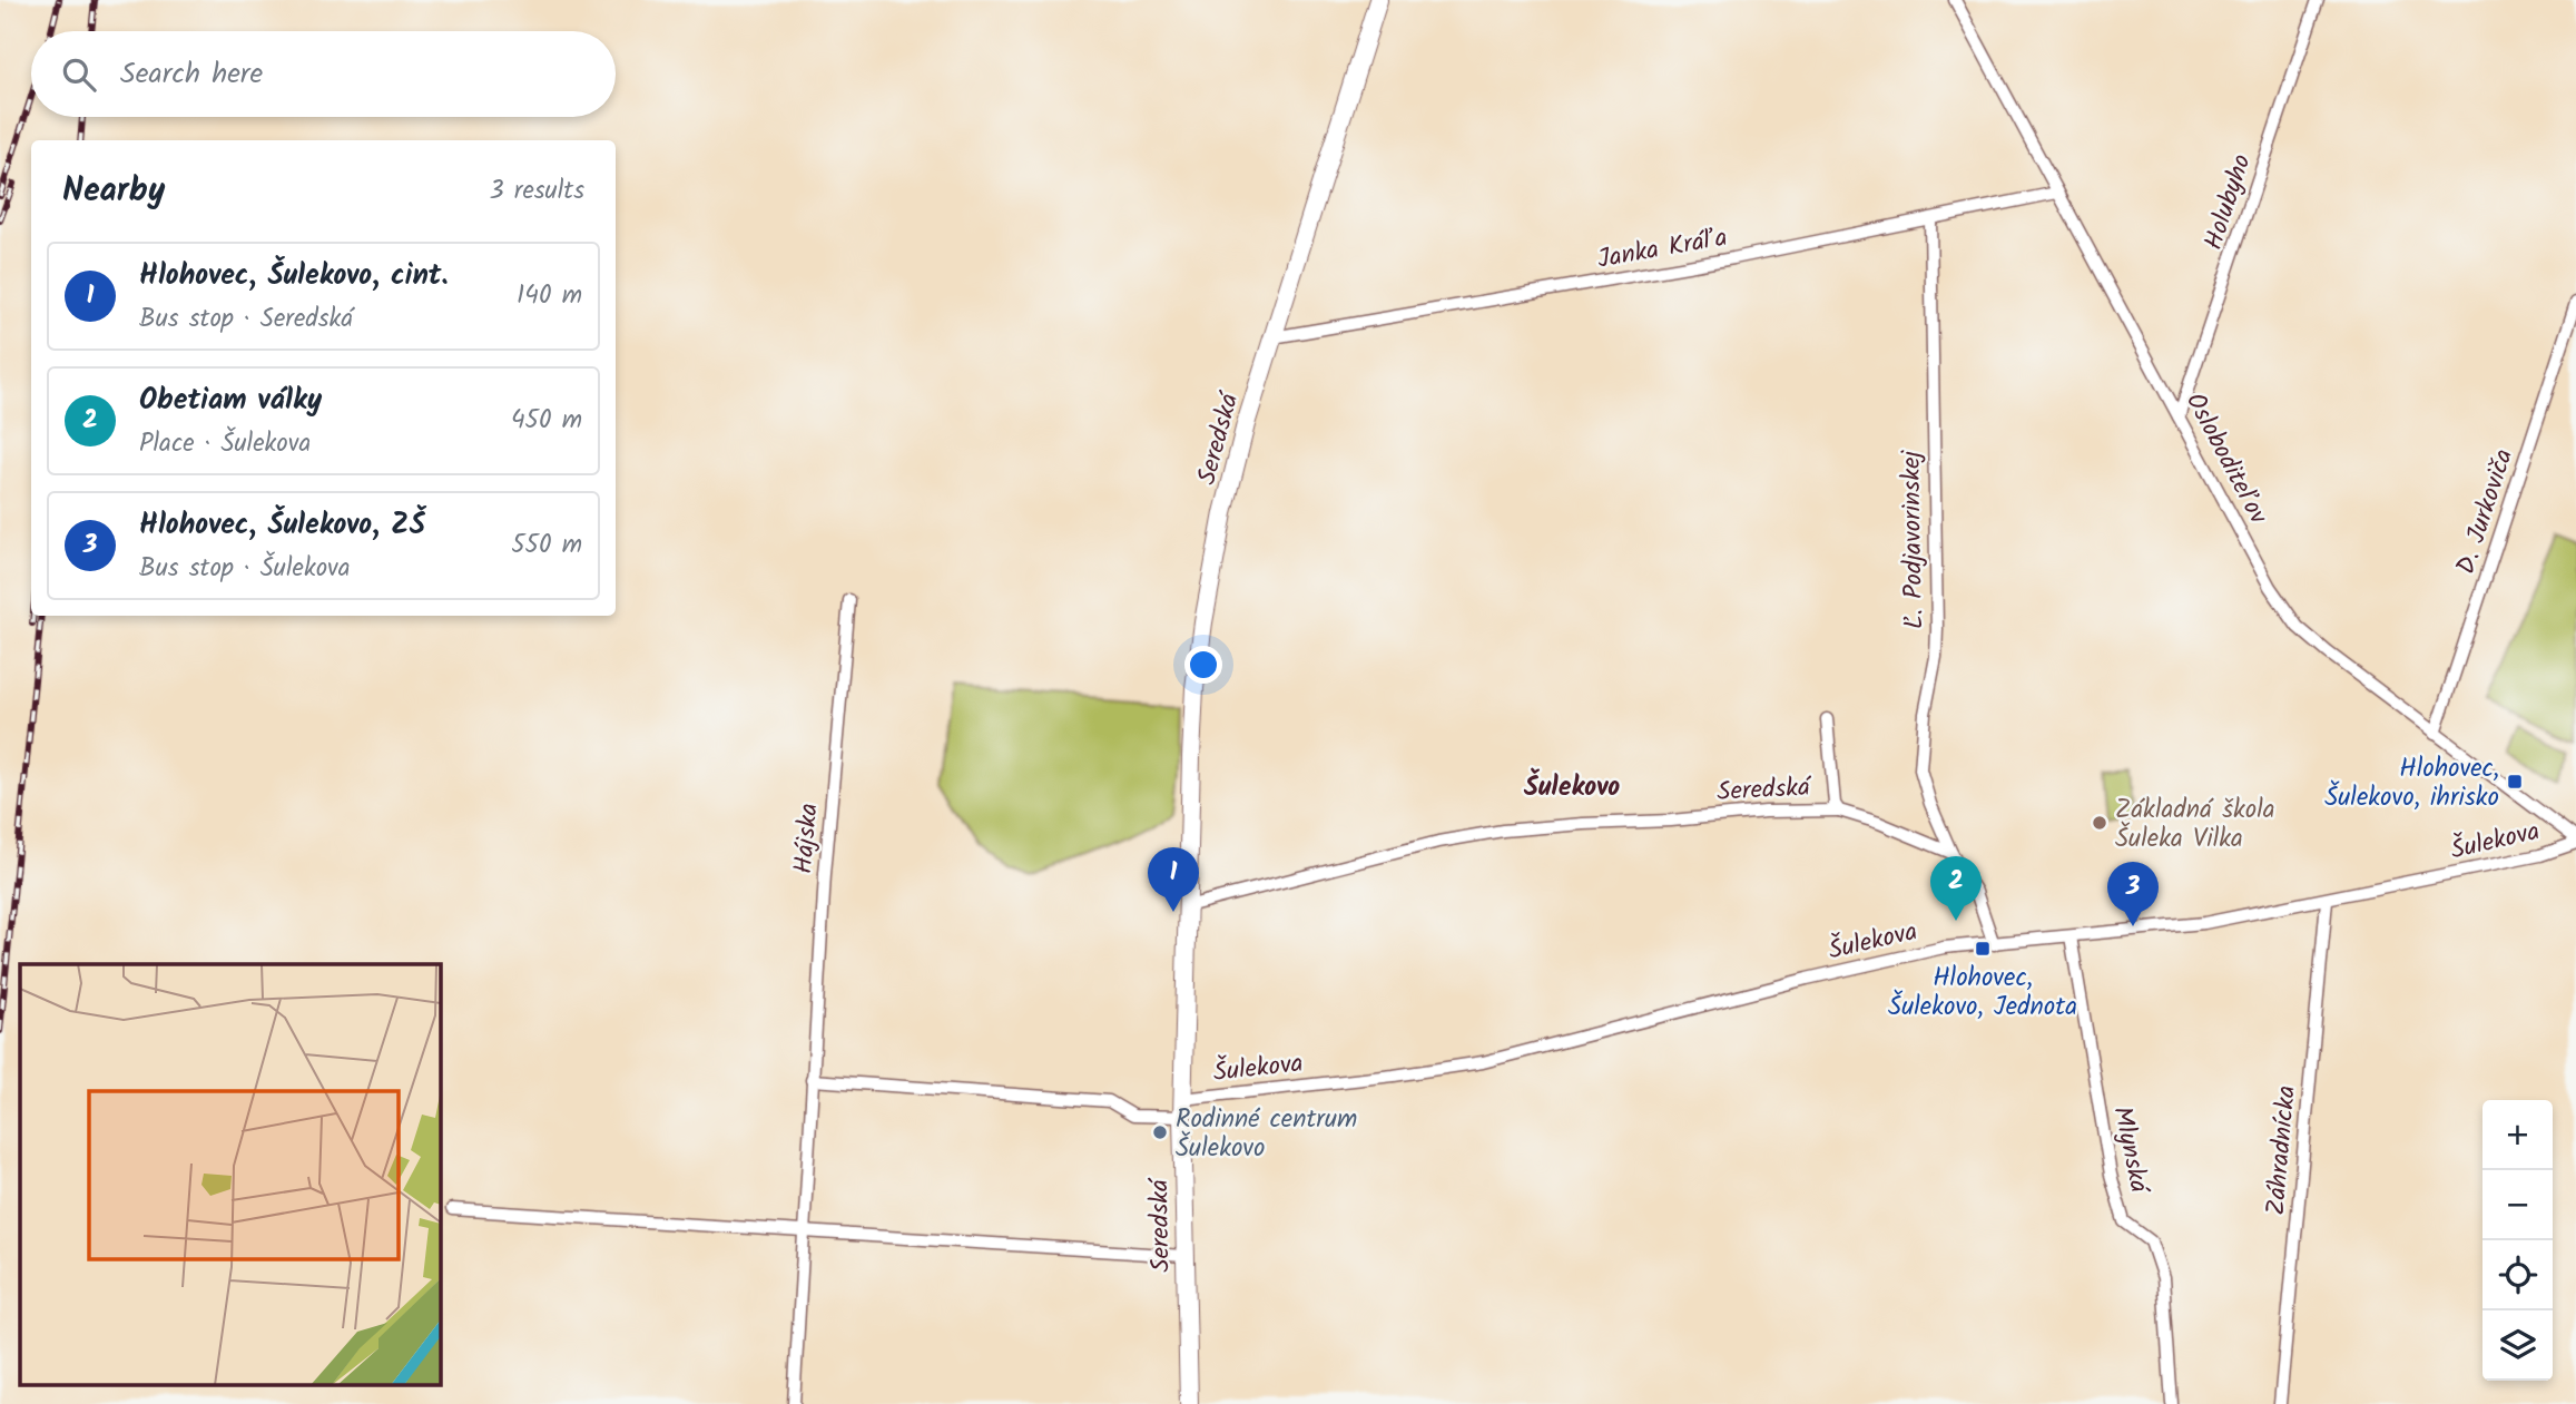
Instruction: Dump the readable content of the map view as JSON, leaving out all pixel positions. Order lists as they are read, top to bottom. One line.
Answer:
{"streets":{"street":["Holubyho","Janka Kráľa","Seredská","Osloboditeľov","D. Jurkoviča","Ľ. Podjavorinskej","Hájska","Šulekova","Mlynská","Záhradnícka"]},"crossings":[["Holubyho","Osloboditeľov"],["Janka Kráľa","Seredská"],["Janka Kráľa","Osloboditeľov"],["Janka Kráľa","Ľ. Podjavorinskej"],["Seredská","Šulekova"],["Osloboditeľov","D. Jurkoviča"],["Osloboditeľov","Šulekova"],["Ľ. Podjavorinskej","Šulekova"],["Šulekova","Mlynská"],["Šulekova","Záhradnícka"]],"districts":["Šulekovo"],"places":{"transit":["Hlohovec, Šulekovo, ihrisko","Hlohovec, Šulekovo, Jednota"],"other":["Základná škola Šuleka Vilka","Rodinné centrum Šulekovo"]},"page":{"search":"Search here","heading":["Nearby","3 results"],"list":[{"mark":"1","name":"Hlohovec, Šulekovo, cint.","note":"Bus stop · Seredská","value":"140 m"},{"mark":"2","name":"Obetiam války","note":"Place · Šulekova","value":"450 m"},{"mark":"3","name":"Hlohovec, Šulekovo, ZŠ","note":"Bus stop · Šulekova","value":"550 m"}],"pins":["1","2","3"],"map_buttons":["+","−"]}}
